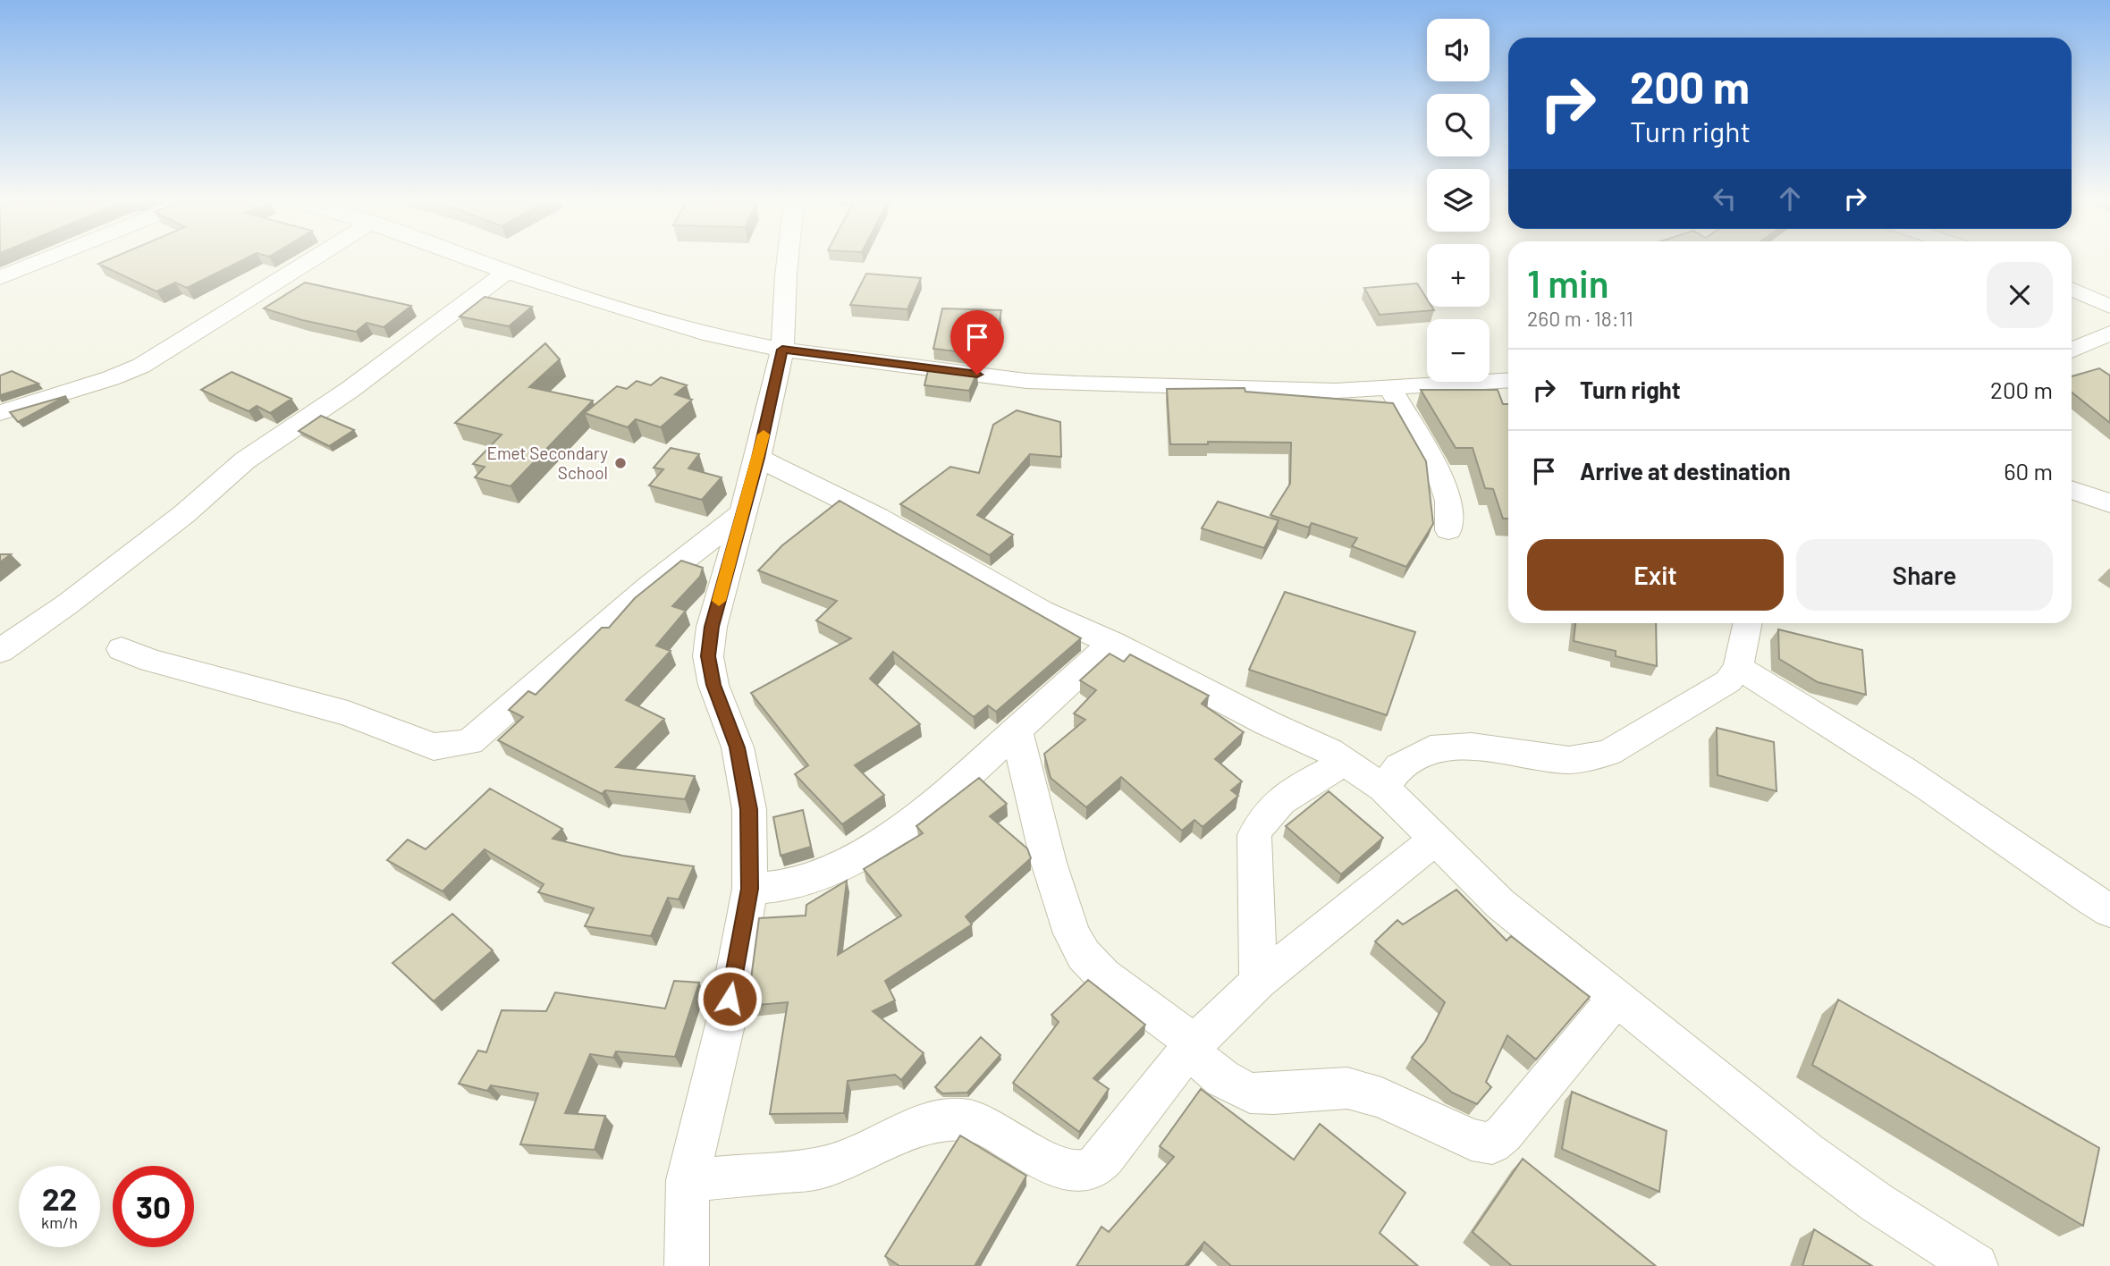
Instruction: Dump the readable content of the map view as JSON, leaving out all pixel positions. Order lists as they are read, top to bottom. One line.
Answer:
{"places":["Emet Secondary School"],"page":{"map_buttons":["+","−"],"turn":["200 m","Turn right"],"heading":["1 min","260 m · 18:11"],"list":[{"name":"Turn right","value":"200 m"},{"name":"Arrive at destination","value":"60 m"}],"buttons":["Exit","Share"],"speed":"22 km/h","limit":"30"}}
